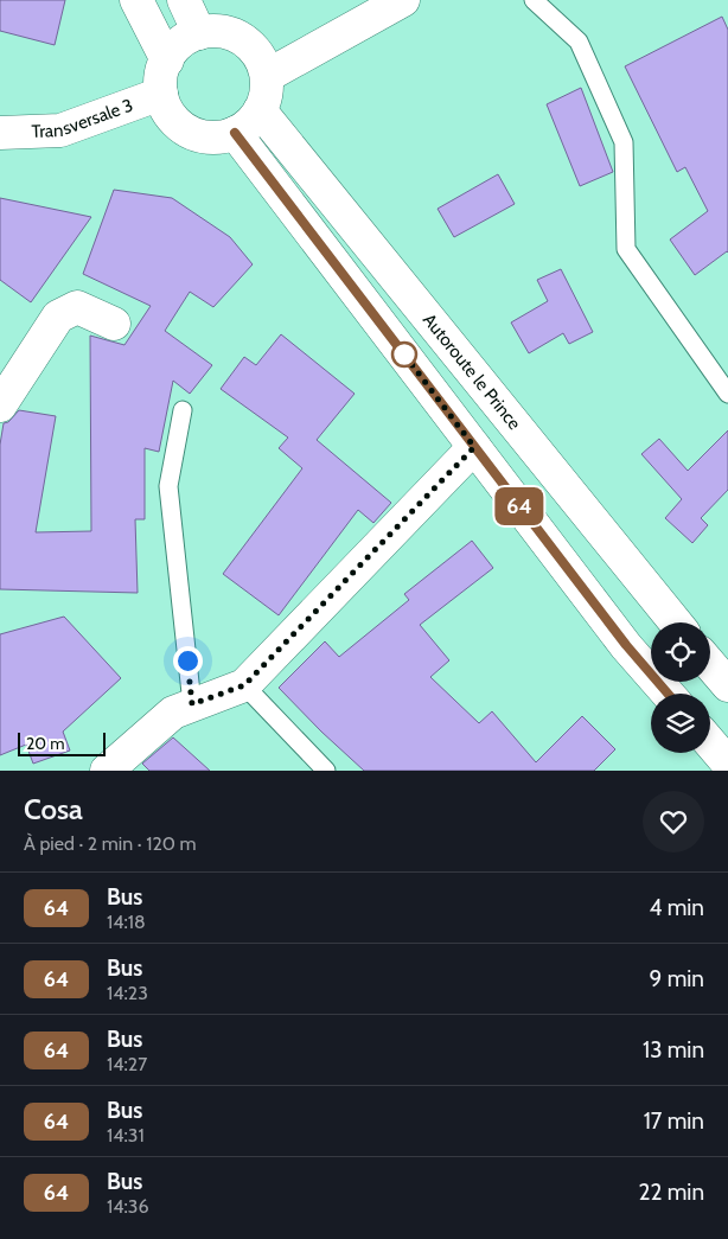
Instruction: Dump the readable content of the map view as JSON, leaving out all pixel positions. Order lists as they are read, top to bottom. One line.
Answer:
{"streets":{"main road":["Transversale 3","Autoroute le Prince"]},"crossings":[["Transversale 3","Autoroute le Prince"]],"lines":["bus line 64"],"scale_bar":"20 m","page":{"on_map":"64","scale":"20 m","heading":["Cosa","À pied · 2 min · 120 m"],"list":[{"mark":"64","name":"Bus","note":"14:18","value":"4 min"},{"mark":"64","name":"Bus","note":"14:23","value":"9 min"},{"mark":"64","name":"Bus","note":"14:27","value":"13 min"},{"mark":"64","name":"Bus","note":"14:31","value":"17 min"},{"mark":"64","name":"Bus","note":"14:36","value":"22 min"}]}}
